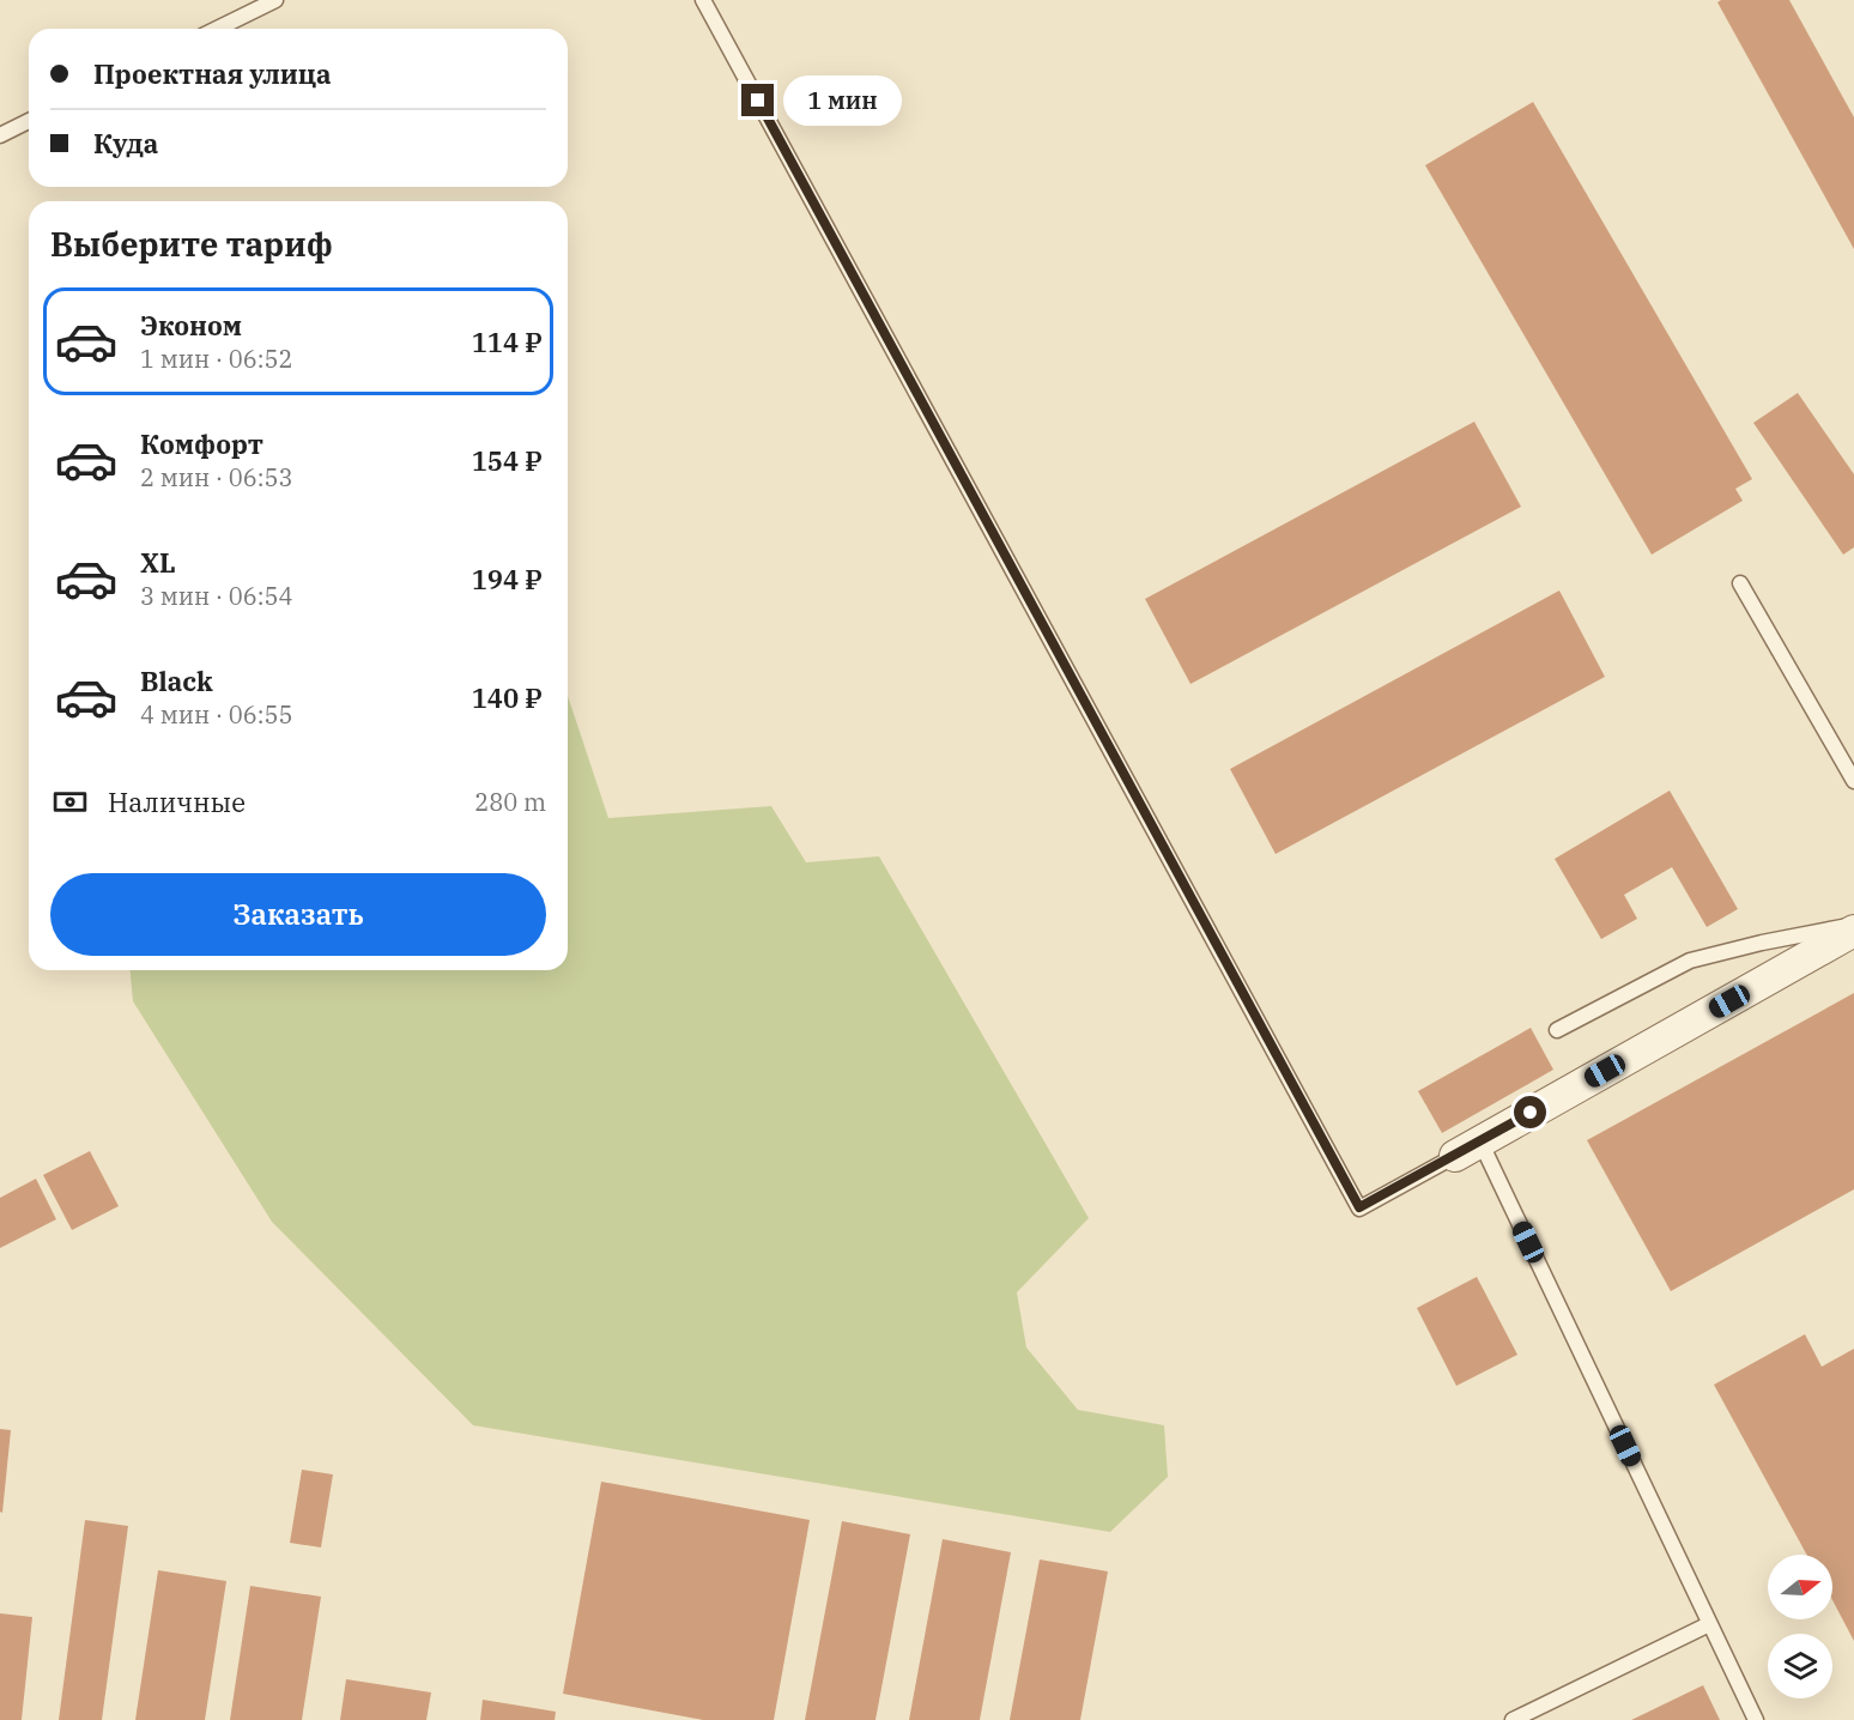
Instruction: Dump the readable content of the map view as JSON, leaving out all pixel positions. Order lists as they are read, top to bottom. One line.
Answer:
{"north":"right","page":{"banner":["Проектная улица","Куда"],"bubble":"1 мин","heading":"Выберите тариф","list":[{"name":"Эконом","note":"1 мин · 06:52","value":"114 ₽"},{"name":"Комфорт","note":"2 мин · 06:53","value":"154 ₽"},{"name":"XL","note":"3 мин · 06:54","value":"194 ₽"},{"name":"Black","note":"4 мин · 06:55","value":"140 ₽"}],"pay":["Наличные","280 m"],"buttons":"Заказать"}}
